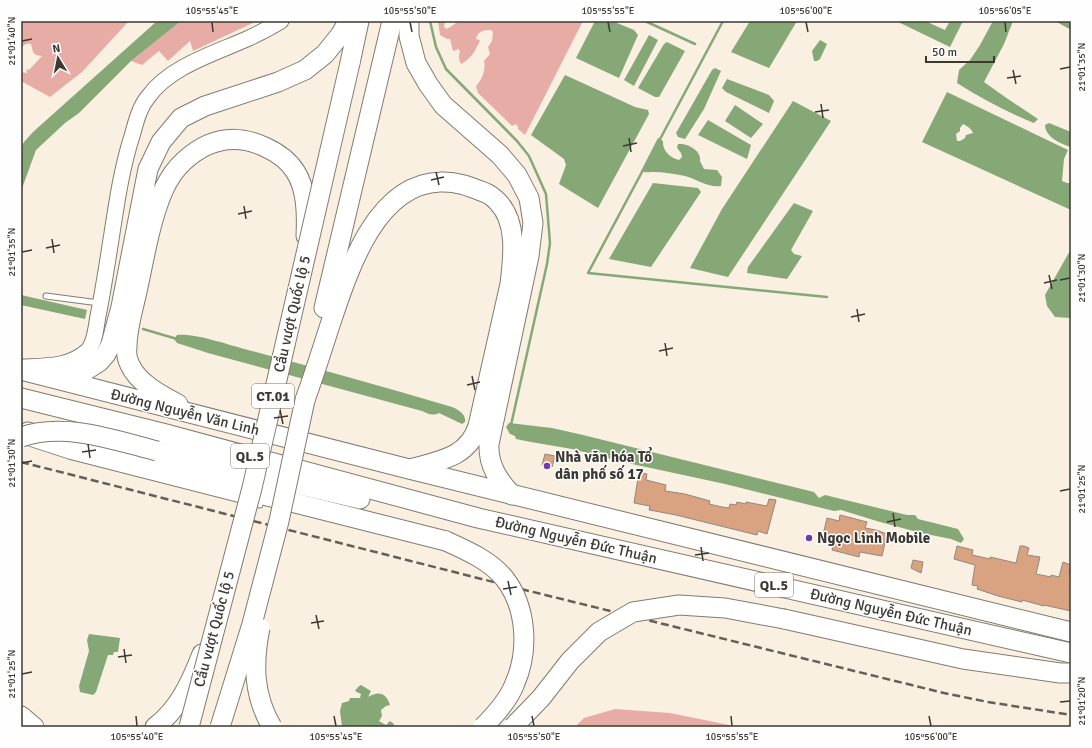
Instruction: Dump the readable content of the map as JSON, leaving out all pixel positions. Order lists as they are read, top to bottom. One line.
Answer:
{"streets":{"highway":["Cầu vượt Quốc lộ 5","CT.01","Đường Nguyễn Văn Linh","QL.5","Đường Nguyễn Đức Thuận"]},"crossings":[["Đường Nguyễn Văn Linh","Đường Nguyễn Đức Thuận"]],"places":["Nhà văn hóa Tổ dân phố số 17","Ngọc Linh Mobile"],"scale_bar":"50 m","north":"top","coordinates":["105°55'45\"E","105°55'50\"E","105°55'55\"E","105°56'00\"E","105°56'05\"E","21°01'40\"N","21°01'35\"N","21°01'30\"N","21°01'25\"N","21°01'20\"N","105°55'40\"E"]}
